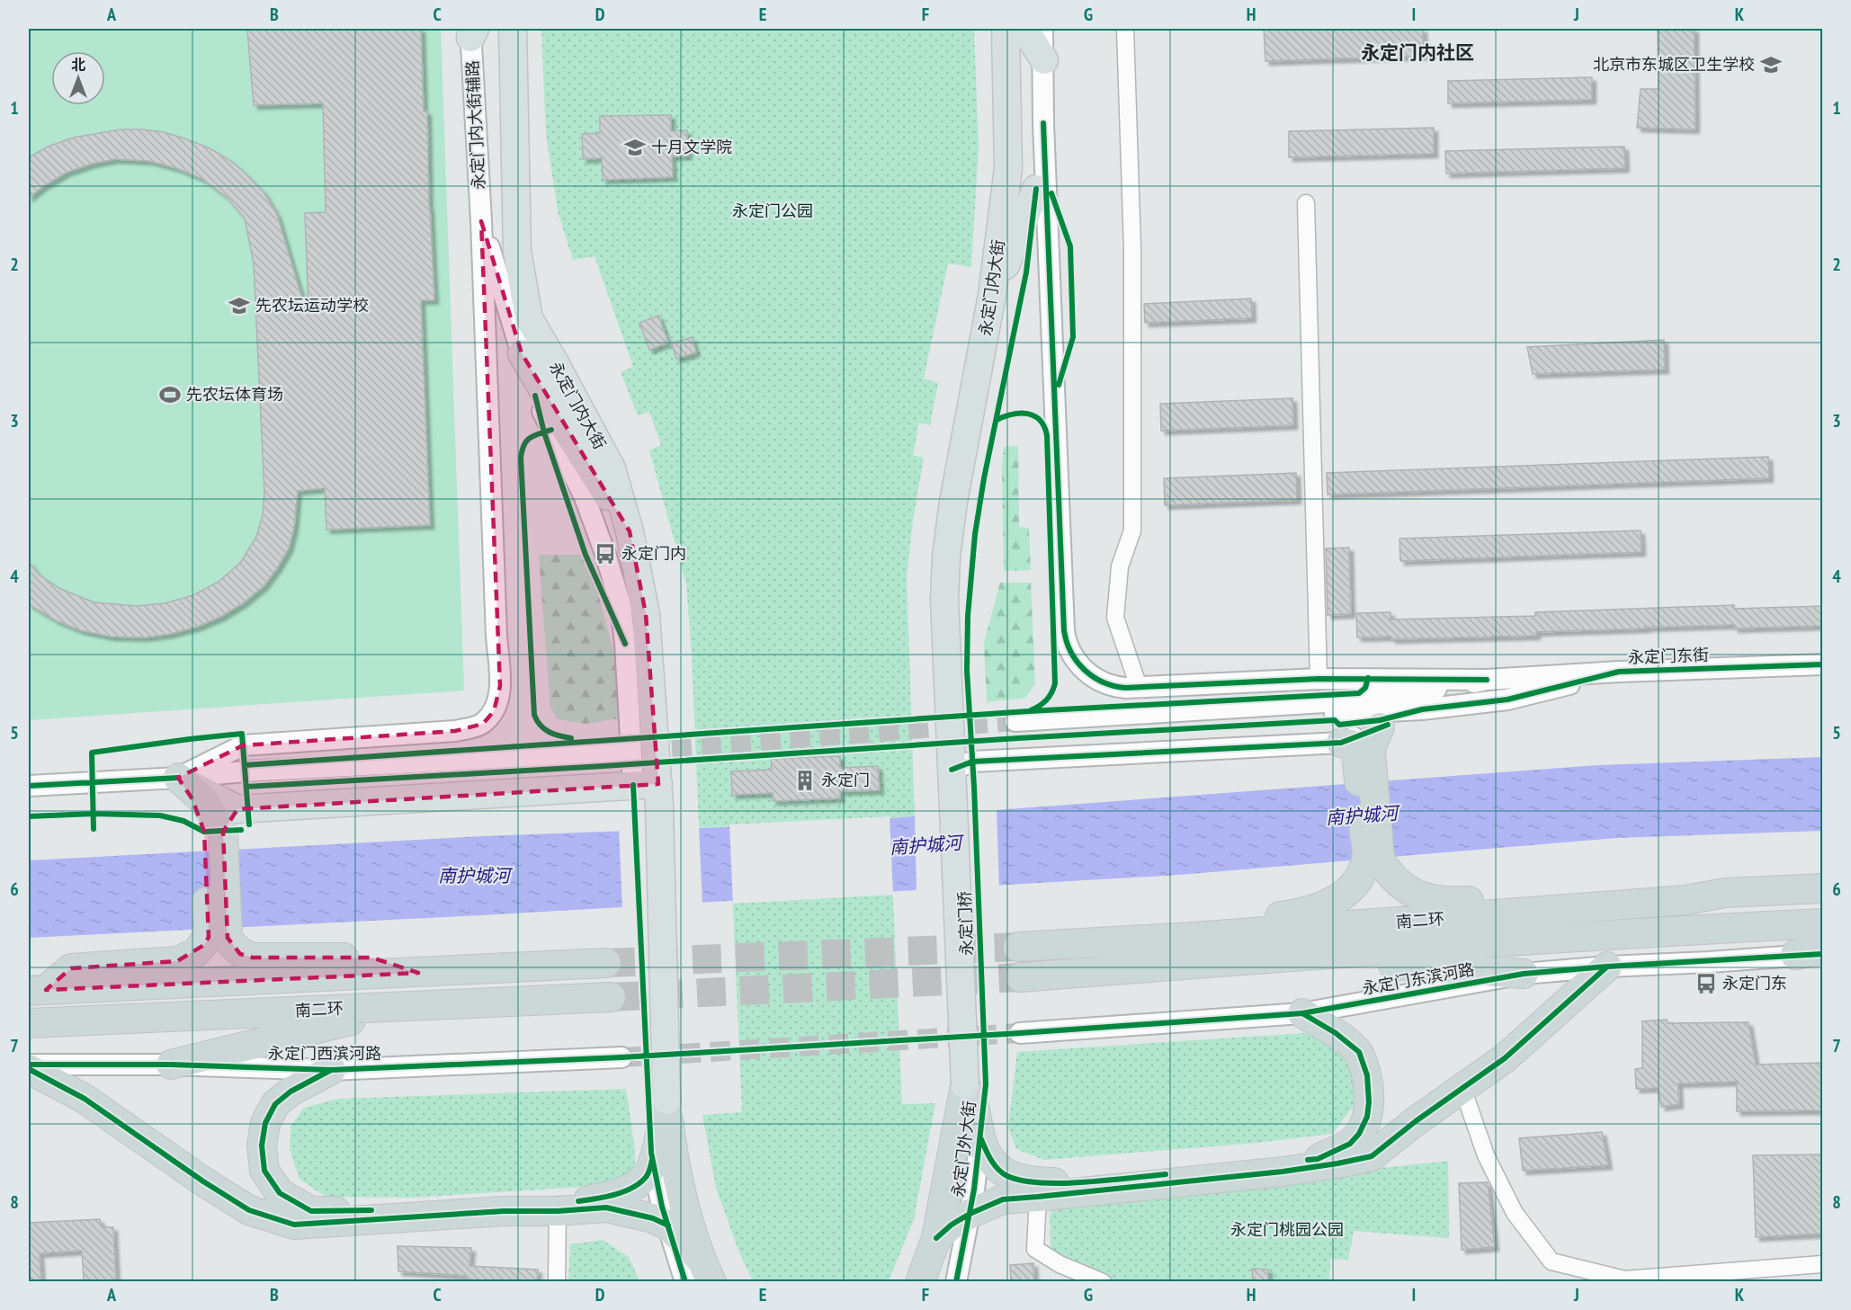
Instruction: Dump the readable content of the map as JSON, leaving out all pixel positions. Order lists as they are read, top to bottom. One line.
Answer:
{"streets":{"highway":["南二环","永定门外大街"],"main road":["永定门内大街","永定门桥"],"street":["永定门内大街辅路","永定门东街","永定门东滨河路","永定门西滨河路"]},"crossings":[["永定门内大街","永定门桥"],["永定门桥","永定门外大街"]],"districts":["永定门内社区"],"water":["南护城河"],"parks":["永定门公园","永定门桃园公园"],"places":{"school or university":["北京市东城区卫生学校","十月文学院","先农坛运动学校"],"sports":["先农坛体育场"],"bus stop":["永定门内","永定门东"],"building":["永定门"]},"north":"top","grid":{"columns":["A","B","C","D","E","F","G","H","I","J","K"],"rows":["1","2","3","4","5","6","7","8"]}}
